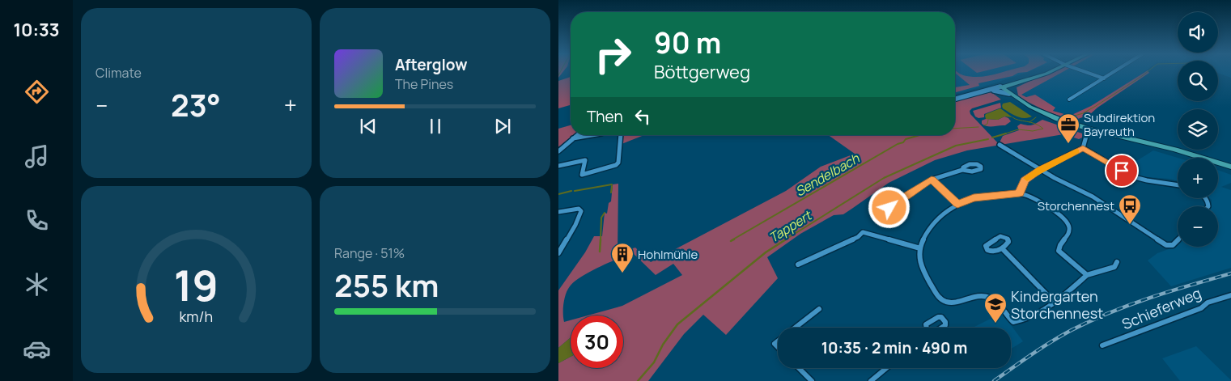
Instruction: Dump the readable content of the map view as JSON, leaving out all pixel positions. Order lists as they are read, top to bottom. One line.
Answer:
{"streets":{"street":["Schieferweg"]},"water":["Sendelbach","Tappert"],"places":{"office":["Subdirektion Bayreuth"],"bus stop":["Storchennest"],"building":["Hohlmühle"],"school or university":["Kindergarten Storchennest"]},"page":{"tabs":"10:33","tile":["Climate",["Range · 51%","255 km"]],"map_buttons":["+","−"],"turn":["90 m","Böttgerweg"],"song":["Afterglow","The Pines"],"heat":["−","23°","+"],"then":"Then","limit":"30","trip":"10:35 · 2 min · 490 m","gauge":["19","km/h"]}}
